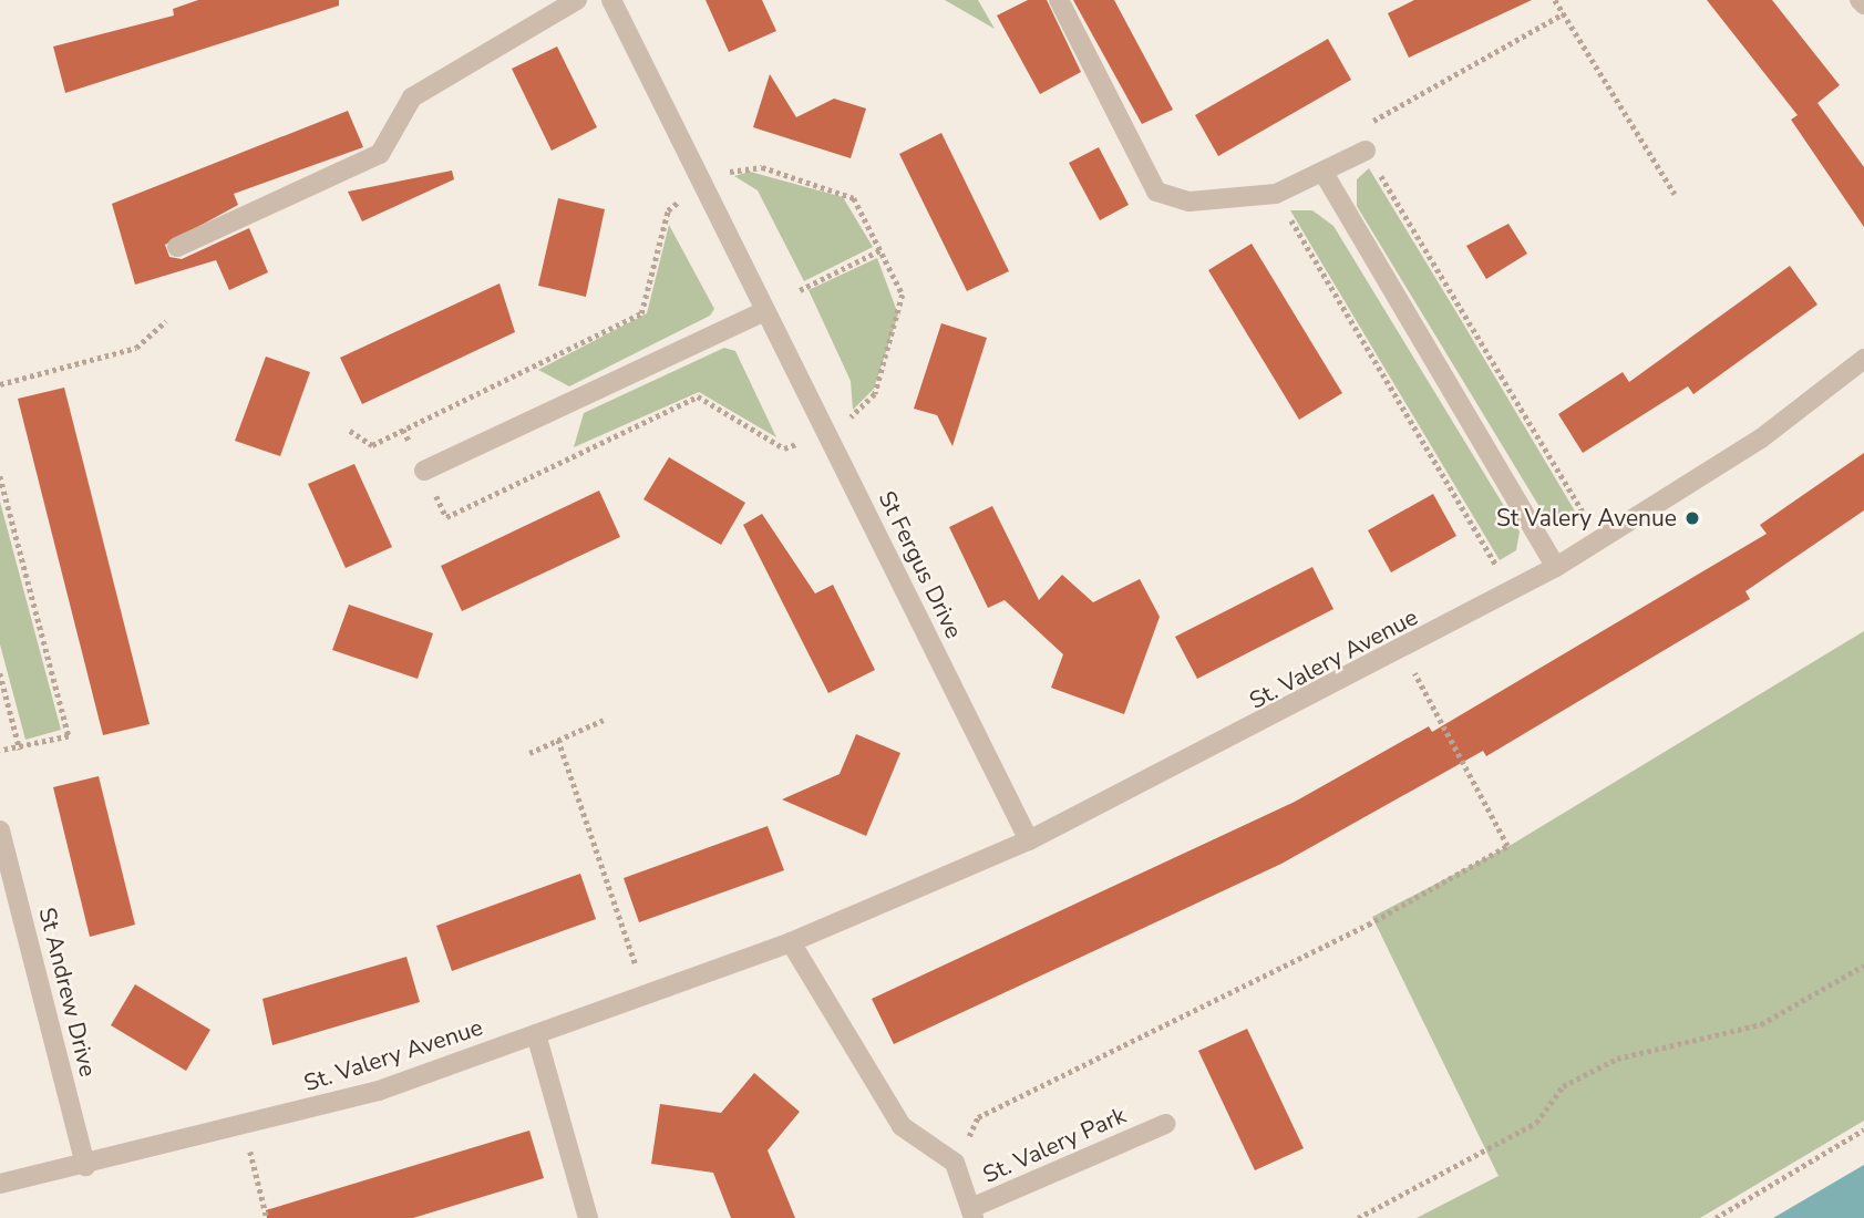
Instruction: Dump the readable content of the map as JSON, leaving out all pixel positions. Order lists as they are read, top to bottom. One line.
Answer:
{"streets":{"street":["St Fergus Drive","St. Valery Avenue","St Andrew Drive","St. Valery Park"]},"crossings":[["St Fergus Drive","St. Valery Avenue"],["St. Valery Avenue","St Andrew Drive"]],"places":["St Valery Avenue"]}
